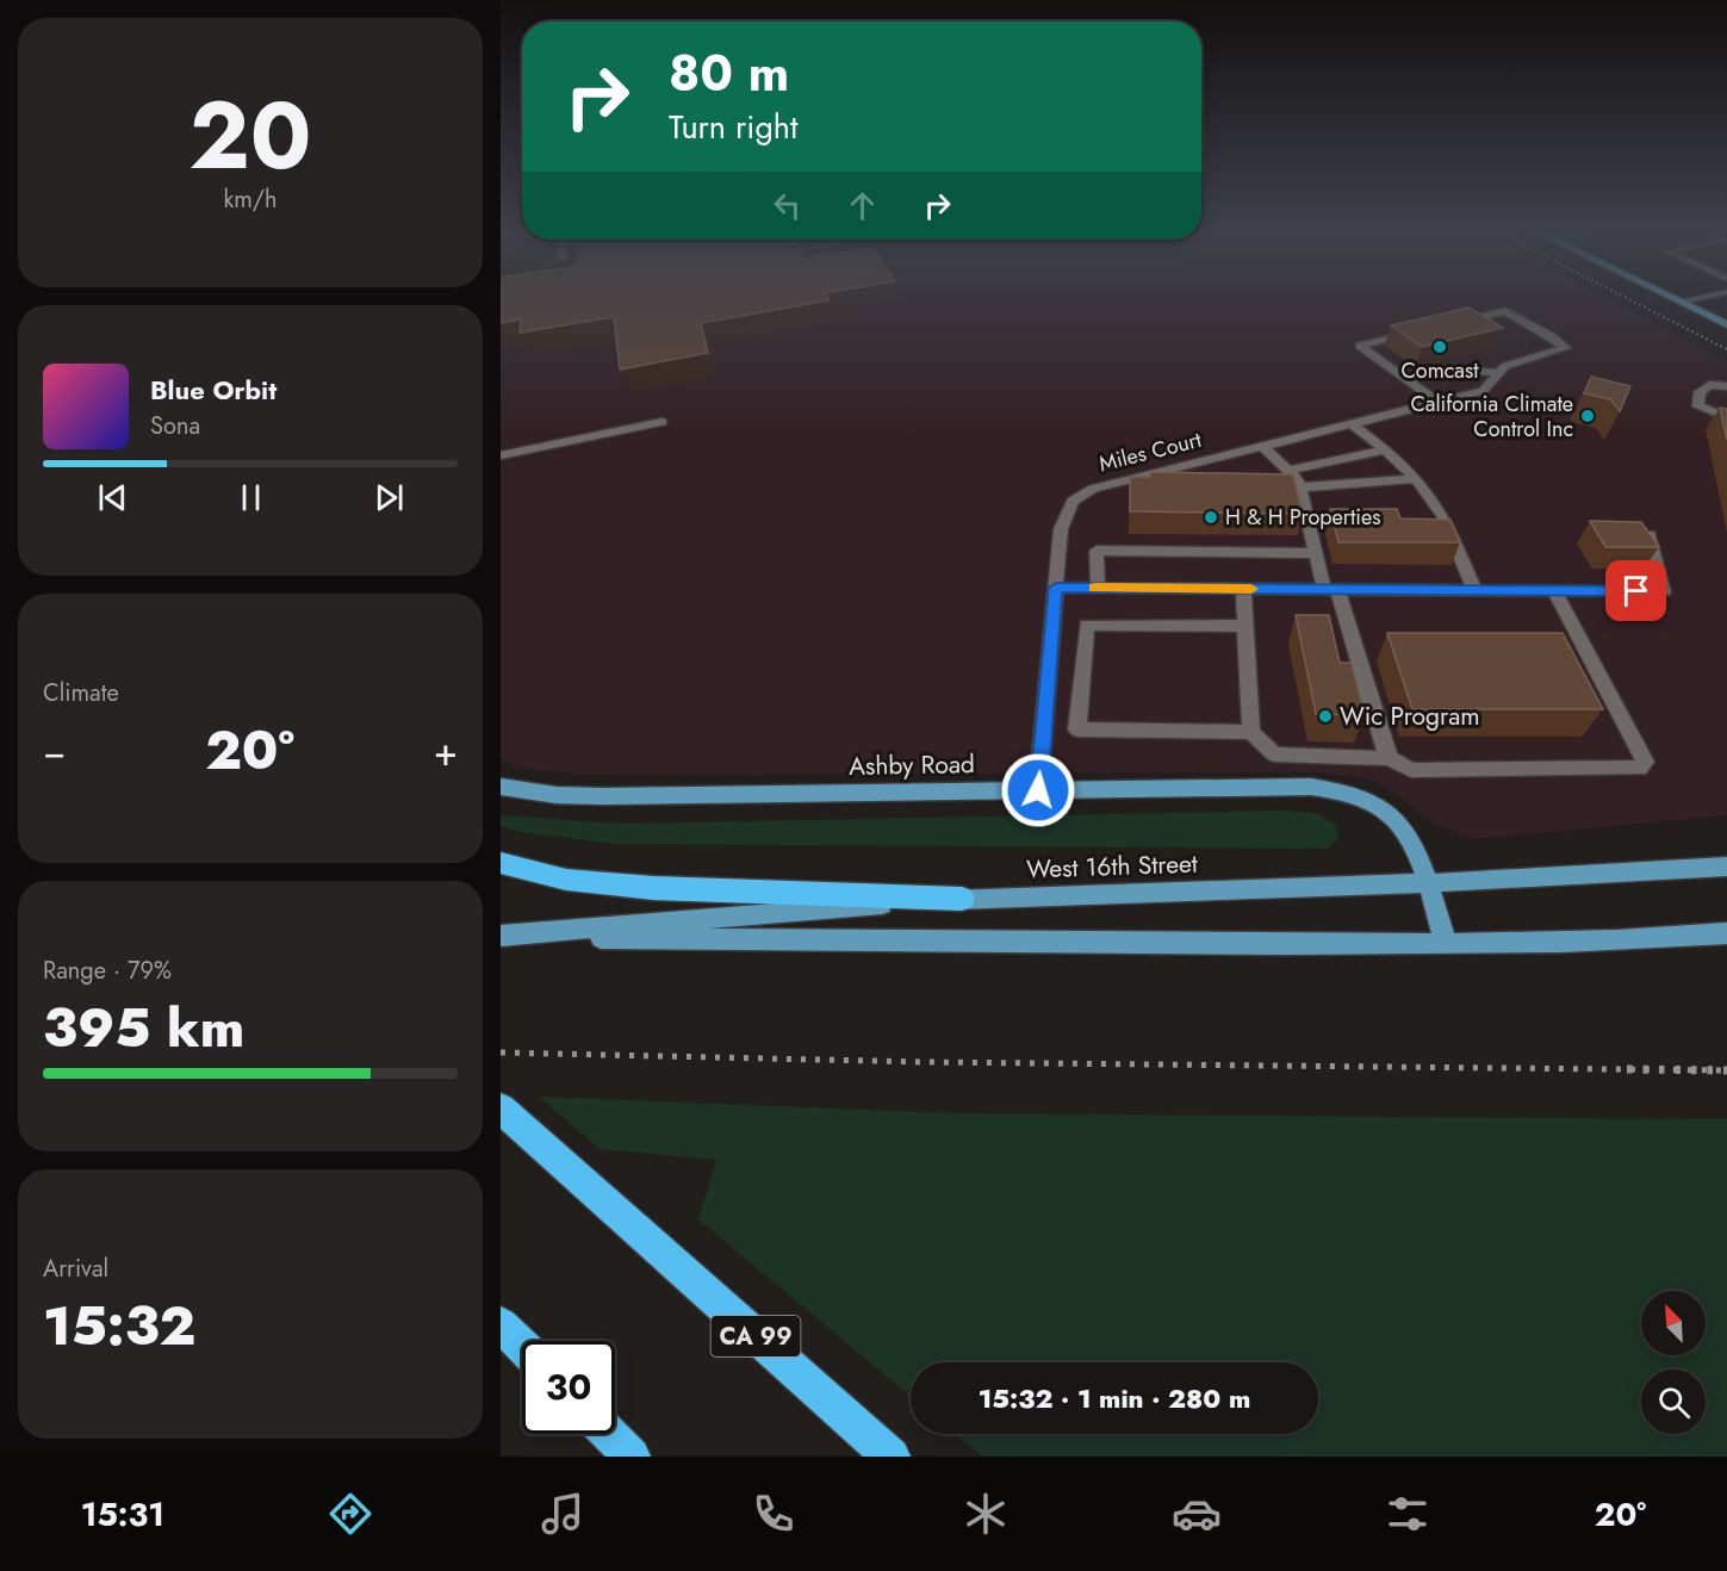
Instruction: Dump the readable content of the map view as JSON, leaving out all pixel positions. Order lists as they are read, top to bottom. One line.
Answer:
{"streets":{"highway":["CA 99"],"main road":["Ashby Road","West 16th Street"],"street":["Miles Court"]},"crossings":[["Miles Court","Ashby Road"],["Ashby Road","West 16th Street"]],"places":["Comcast","California Climate Control Inc","H & H Properties","Wic Program"],"north":"top left","page":{"tile":[["20","km/h"],"Climate",["Range · 79%","395 km"],["Arrival","15:32"]],"turn":["80 m","Turn right"],"song":["Blue Orbit","Sona"],"heat":["−","20°","+"],"limit":"30","trip":"15:32 · 1 min · 280 m","tabs":["15:31","20°"]}}
